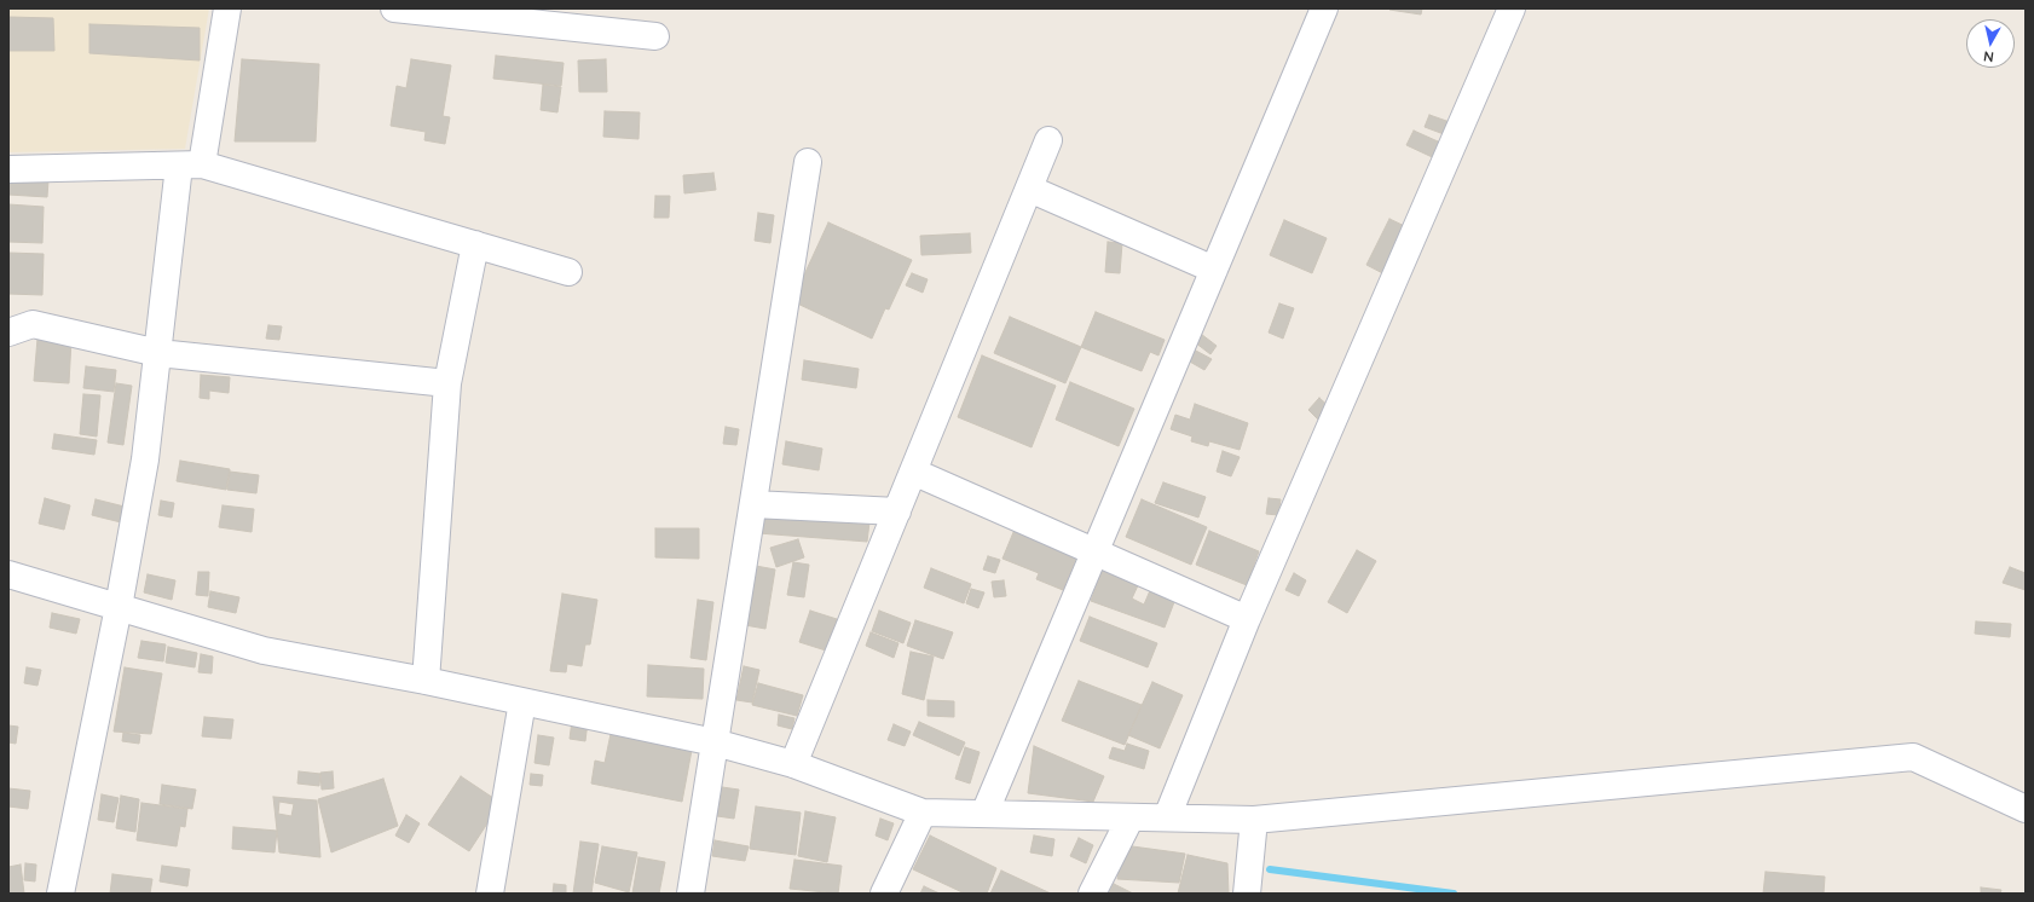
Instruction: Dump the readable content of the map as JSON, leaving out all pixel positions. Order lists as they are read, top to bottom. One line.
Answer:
{"north":"bottom"}
